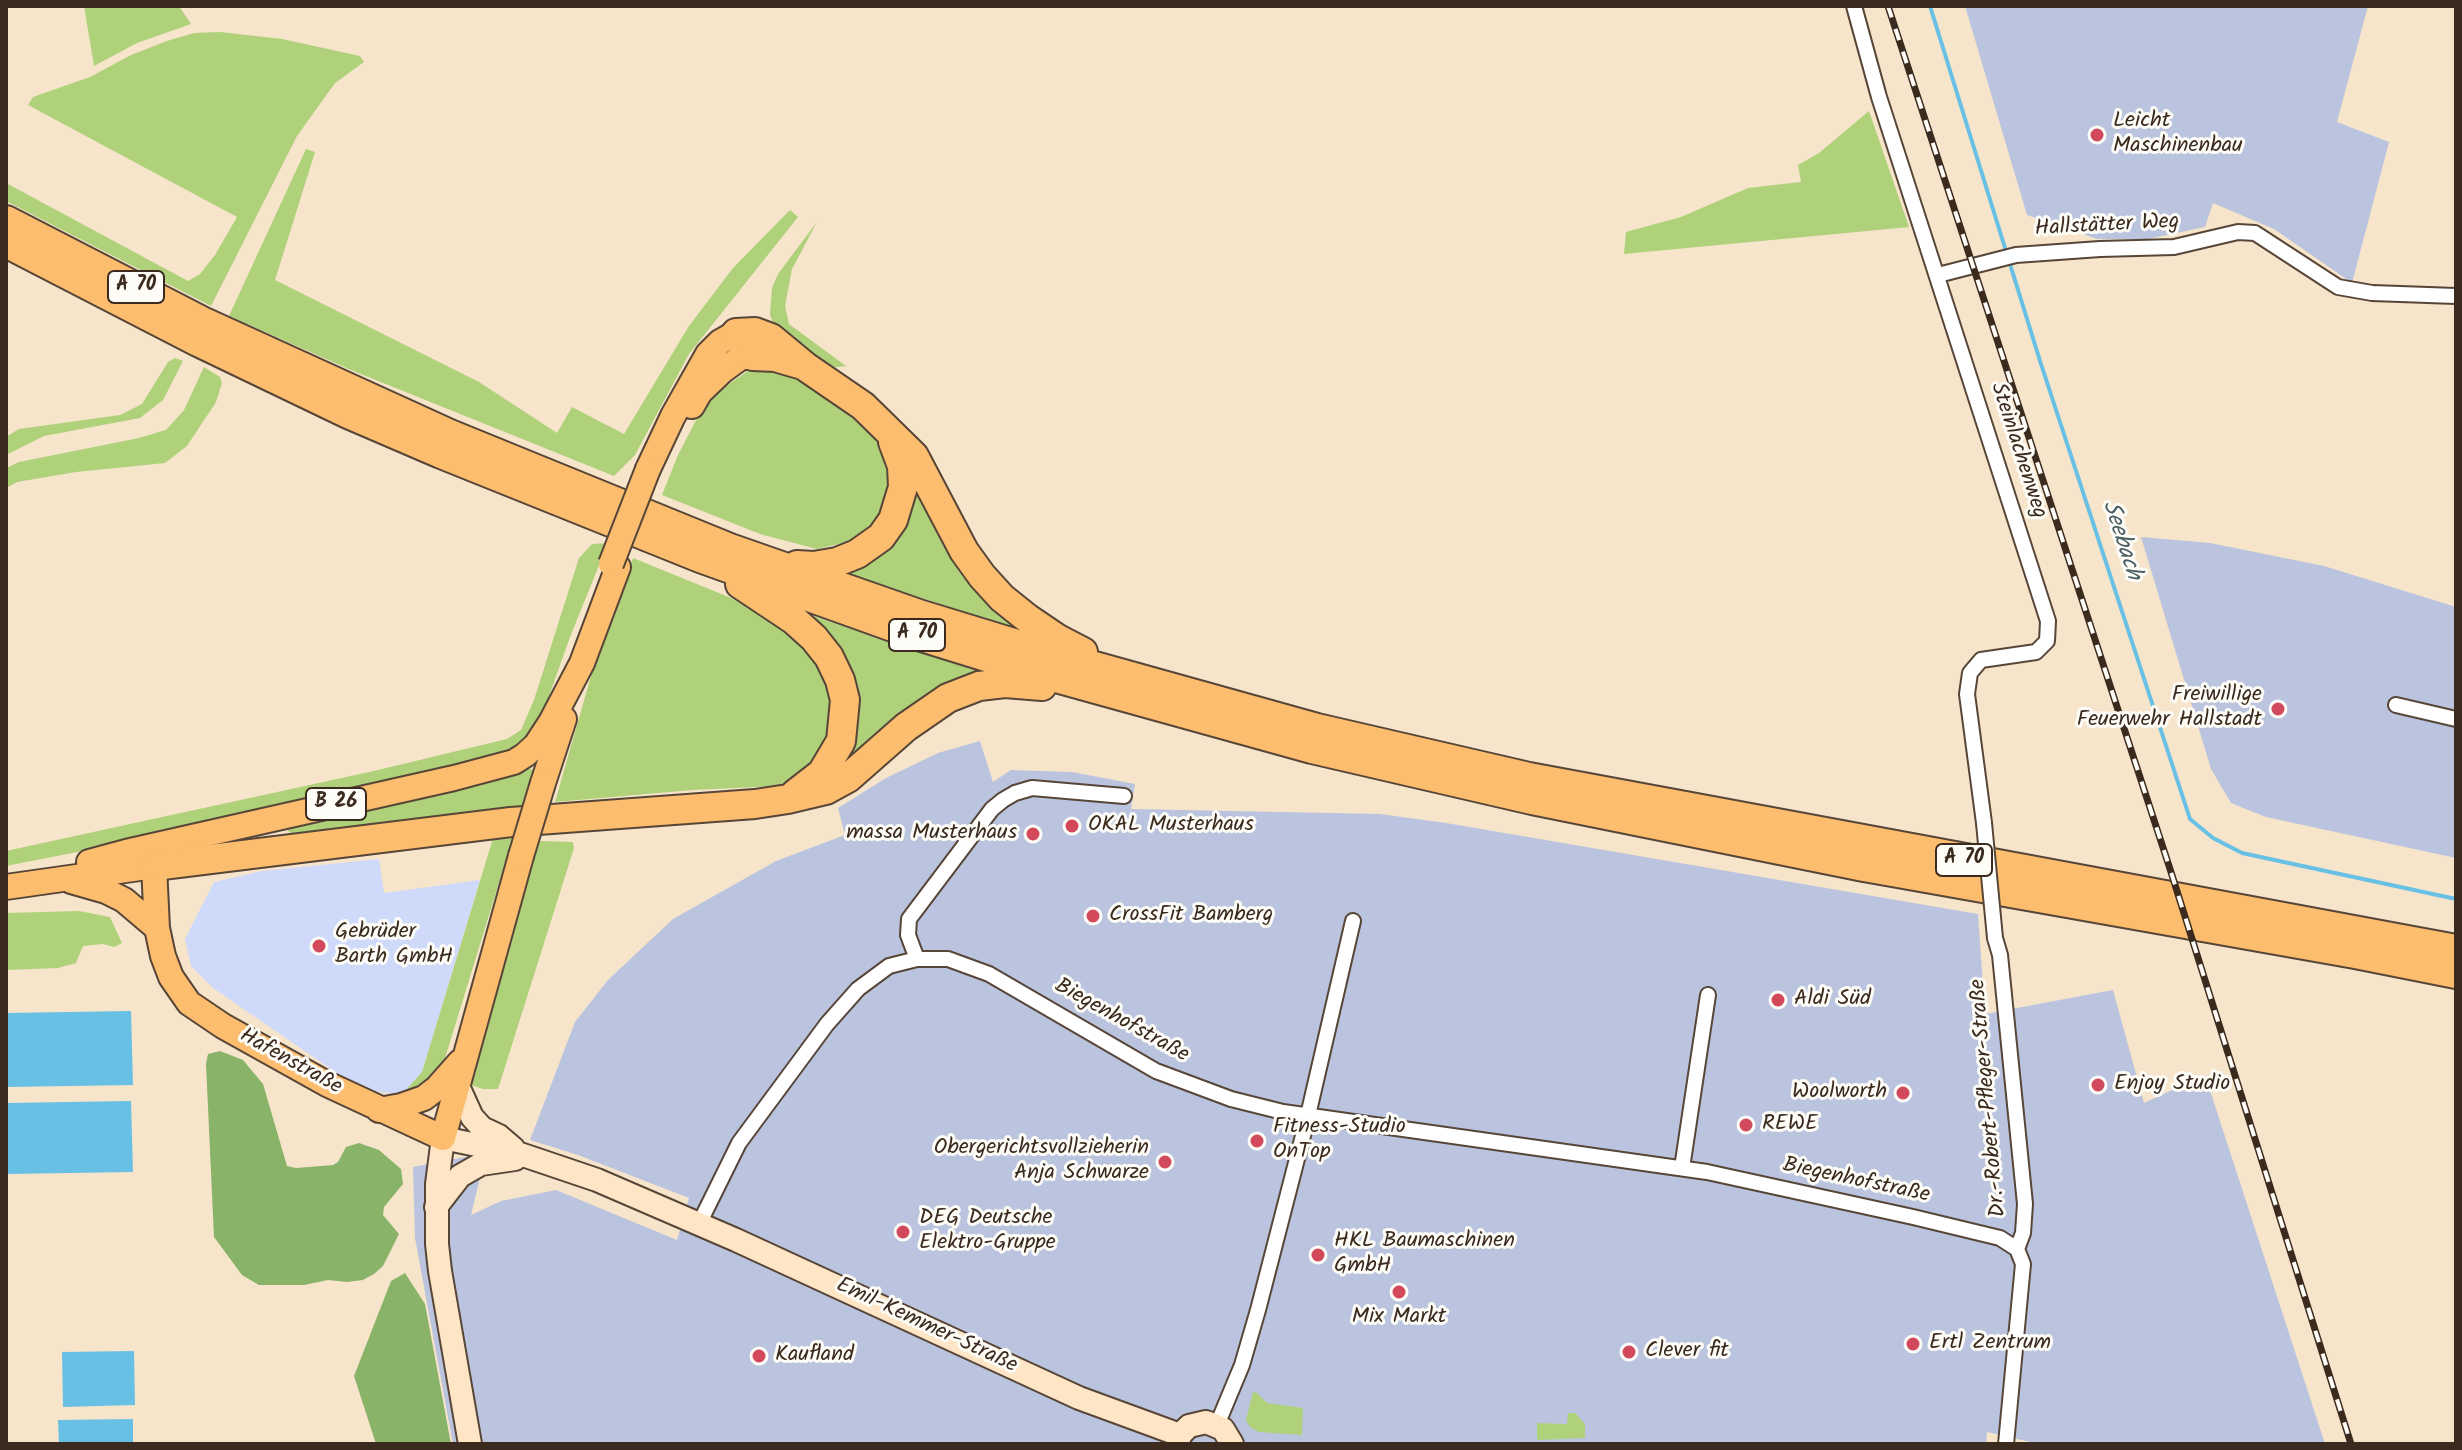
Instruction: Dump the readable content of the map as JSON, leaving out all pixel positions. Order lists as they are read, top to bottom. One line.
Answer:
{"streets":{"highway":["A 70"],"main road":["B 26","Hafenstraße"],"street":["Hallstätter Weg","Steinlachenweg","Biegenhofstraße","Dr.-Robert-Pfleger-Straße","Emil-Kemmer-Straße"]},"crossings":[["Hallstätter Weg","Steinlachenweg"],["Steinlachenweg","Dr.-Robert-Pfleger-Straße"],["B 26","Hafenstraße"],["Biegenhofstraße","Dr.-Robert-Pfleger-Straße"],["Biegenhofstraße","Emil-Kemmer-Straße"]],"water":["Seebach"],"places":["Leicht Maschinenbau","Freiwillige Feuerwehr Hallstadt","OKAL Musterhaus","massa Musterhaus","CrossFit Bamberg","Gebrüder Barth GmbH","Aldi Süd","Enjoy Studio","Woolworth","REWE","Fitness-Studio OnTop","Obergerichtsvollzieherin Anja Schwarze","DEG Deutsche Elektro-Gruppe","HKL Baumaschinen GmbH","Mix Markt","Ertl Zentrum","Clever fit","Kaufland"]}
